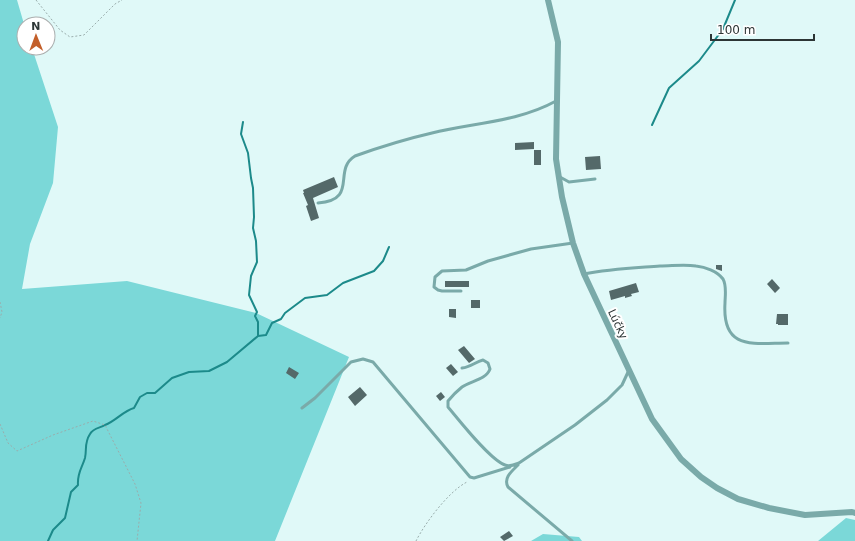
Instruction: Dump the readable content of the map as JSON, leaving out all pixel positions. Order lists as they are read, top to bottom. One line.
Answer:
{"streets":{"street":["Lúčky"]},"scale_bar":"100 m","north":"top"}
